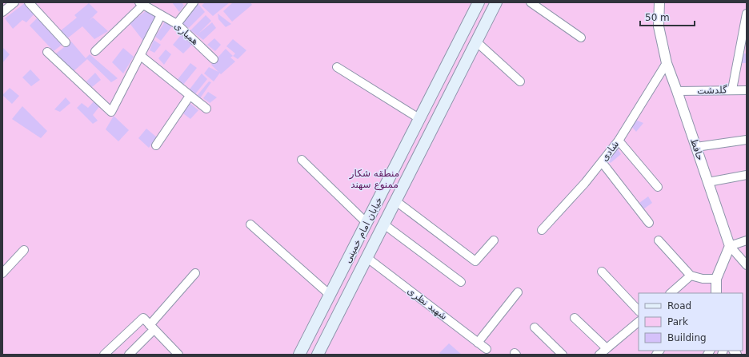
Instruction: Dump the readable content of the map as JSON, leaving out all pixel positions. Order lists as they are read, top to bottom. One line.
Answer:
{"streets":{"main road":["خیابان امام خمینی"],"street":["همیاری","گلدشت","حافظ","شادی","شهید نظری"]},"crossings":[["گلدشت","حافظ"],["حافظ","شادی"],["خیابان امام خمینی","شهید نظری"]],"parks":["منطقه شکار ممنوع سهند"],"legend":["Road","Park","Building"],"scale_bar":"50 m"}
